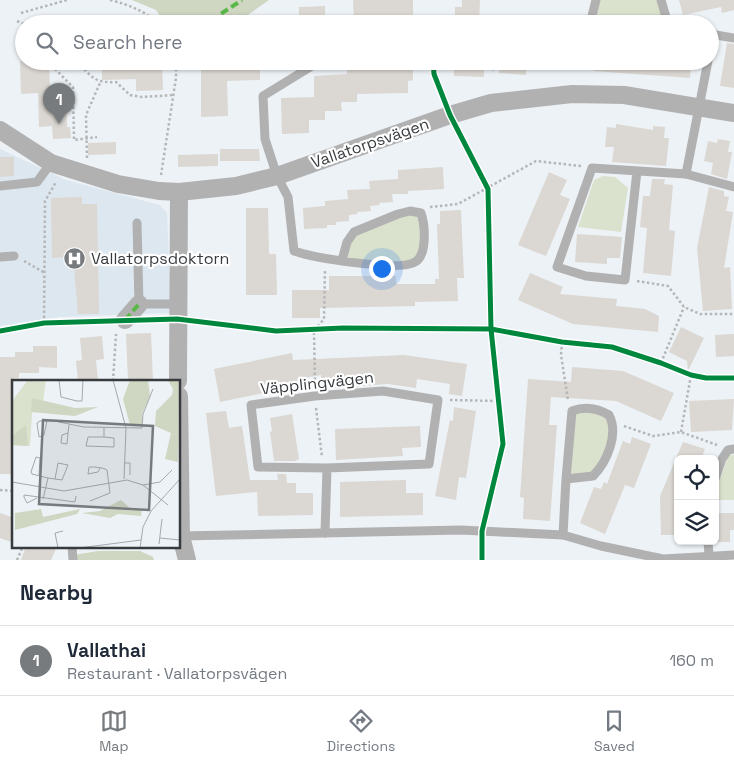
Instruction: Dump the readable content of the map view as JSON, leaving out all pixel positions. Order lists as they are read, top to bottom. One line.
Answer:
{"streets":{"street":["Vallatorpsvägen"],"lane":["Väpplingvägen"]},"places":{"hospital":["Vallatorpsdoktorn"]},"page":{"search":"Search here","pins":"1","heading":"Nearby","list":[{"mark":"1","name":"Vallathai","note":"Restaurant · Vallatorpsvägen","value":"160 m"}],"nav":["Map","Directions","Saved"]}}
